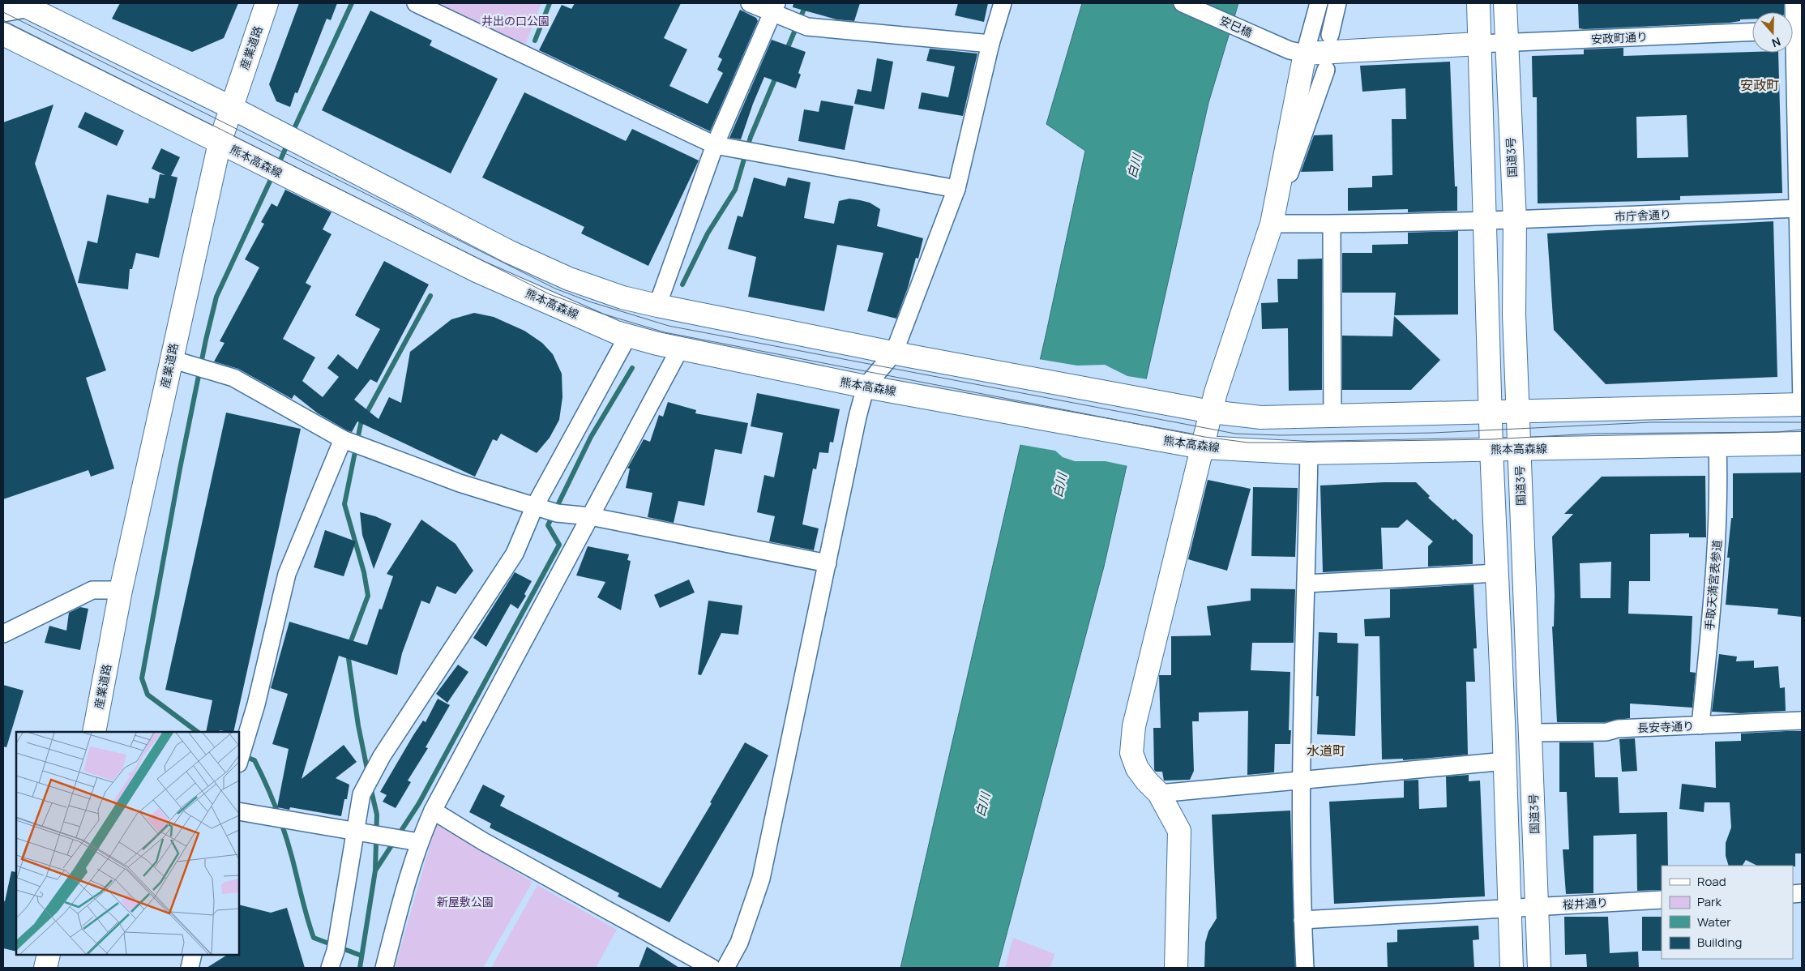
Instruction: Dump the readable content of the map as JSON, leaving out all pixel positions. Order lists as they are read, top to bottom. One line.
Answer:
{"streets":{"main road":["産業道路","国道3号","熊本高森線"],"street":["安巳橋","安政町通り","市庁舎通り","手取天満宮表参道","長安寺通り","桜井通り"]},"crossings":[["安政町通り","国道3号"],["産業道路","熊本高森線"],["国道3号","熊本高森線"],["国道3号","市庁舎通り"],["国道3号","長安寺通り"],["国道3号","桜井通り"],["熊本高森線","手取天満宮表参道"],["手取天満宮表参道","長安寺通り"]],"districts":["安政町","水道町"],"water":["白川"],"parks":["井出の口公園","新屋敷公園"],"legend":["Road","Park","Water","Building"],"north":"bottom"}
